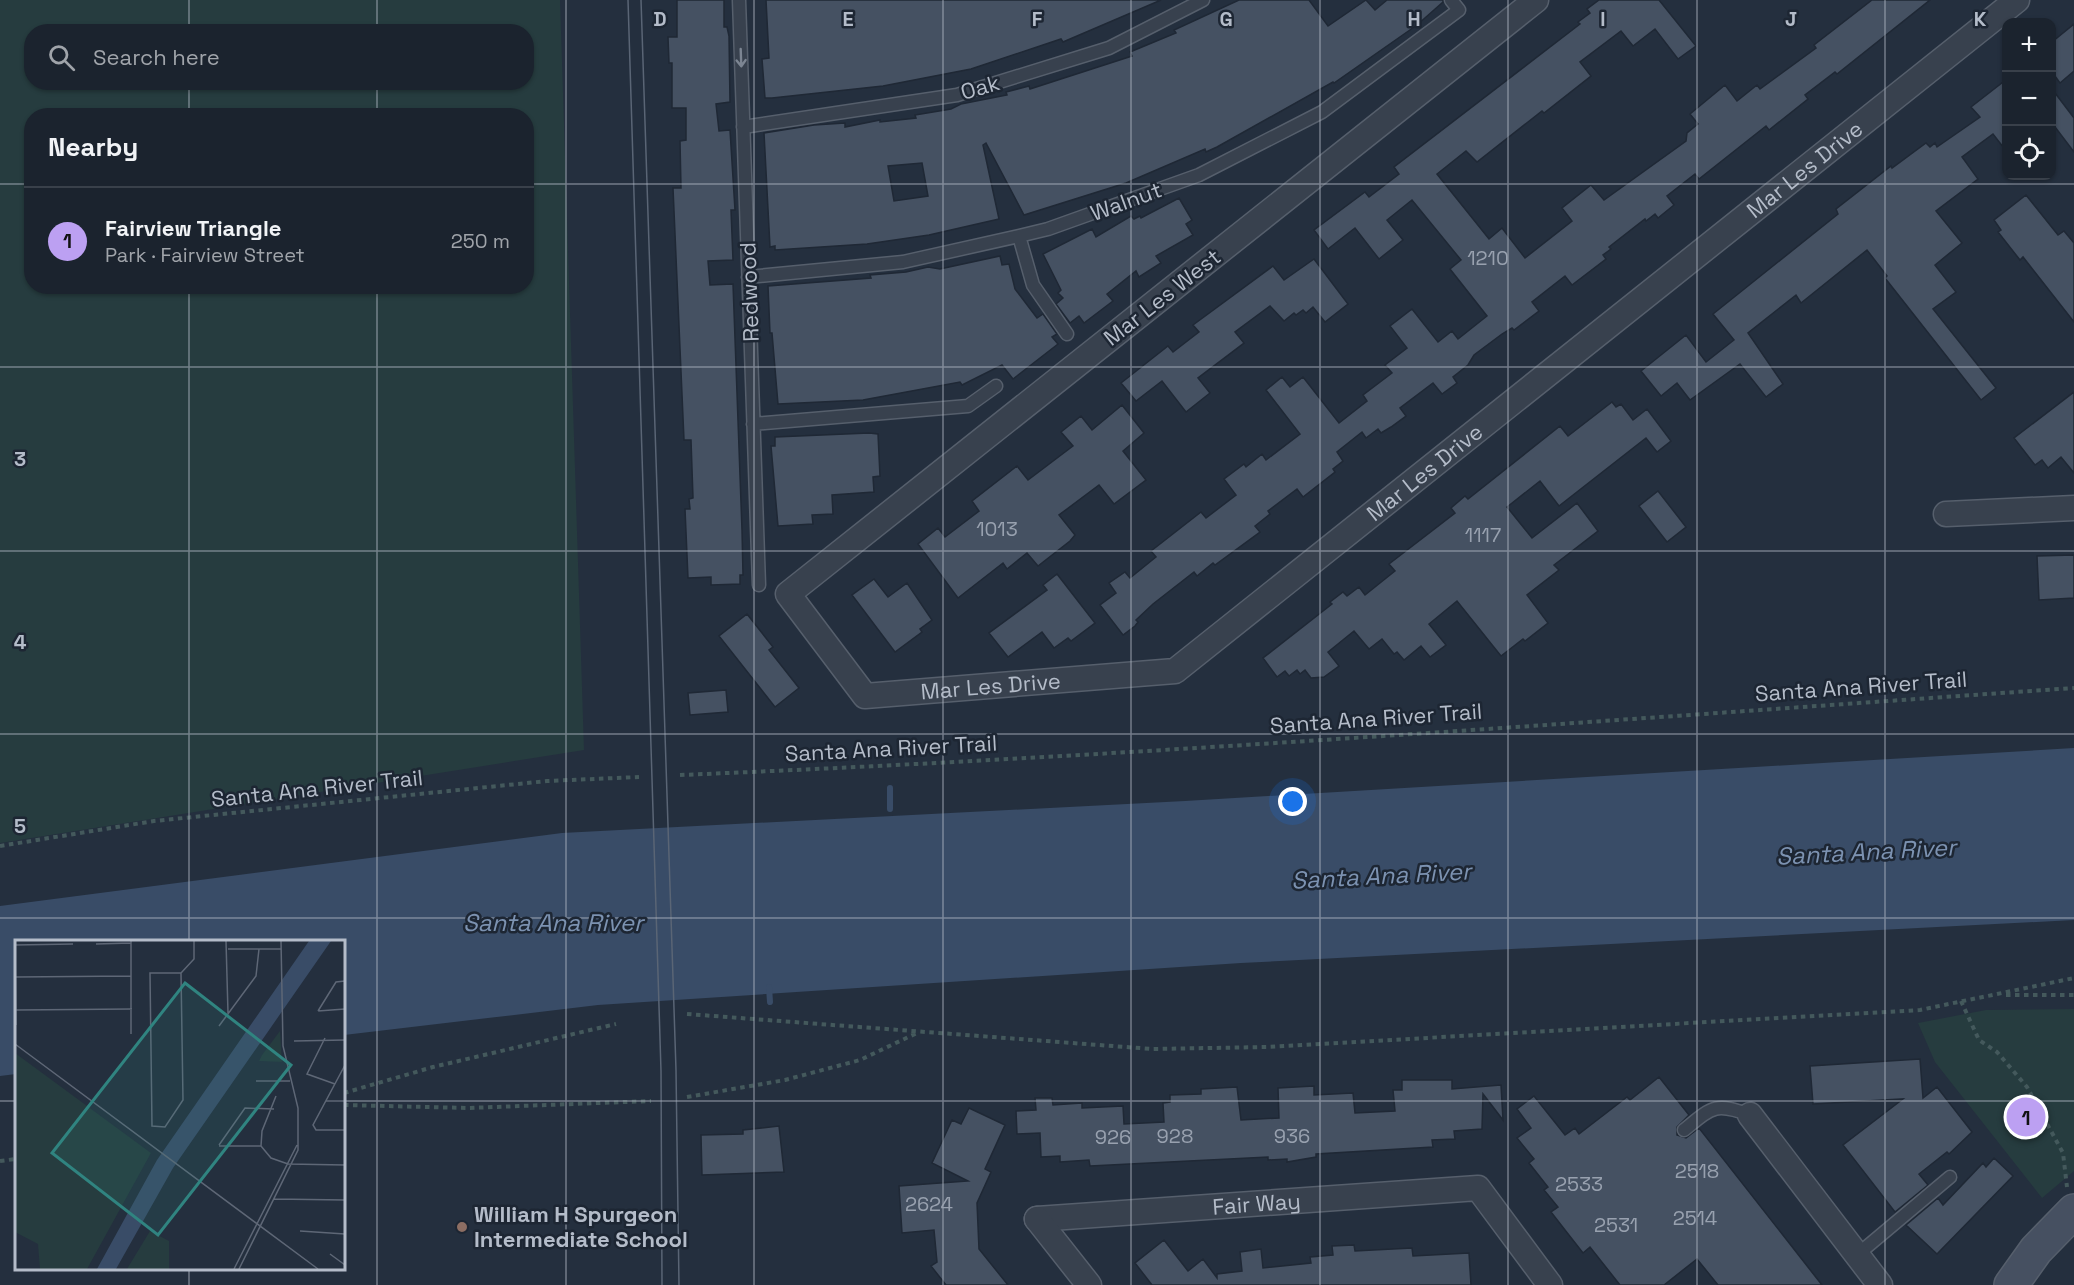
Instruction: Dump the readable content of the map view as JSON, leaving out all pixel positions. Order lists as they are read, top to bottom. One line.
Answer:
{"streets":{"street":["Mar Les Drive","Mar Les West","Fair Way"],"lane":["Oak","Walnut","Redwood"],"path":["Santa Ana River Trail"]},"crossings":[["Oak","Redwood"],["Mar Les Drive","Mar Les West"],["Walnut","Redwood"]],"water":["Santa Ana River"],"places":["William H Spurgeon Intermediate School"],"house_numbers":["1210","1013","1117","928","936","926","2518","2533","2624","2514","2531"],"page":{"map_buttons":["+","−"],"search":"Search here","heading":"Nearby","list":[{"mark":"1","name":"Fairview Triangle","note":"Park · Fairview Street","value":"250 m"}],"pins":"1"},"grid":{"columns":["D","E","F","G","H","I","J","K"],"rows":["3","4","5"]}}
